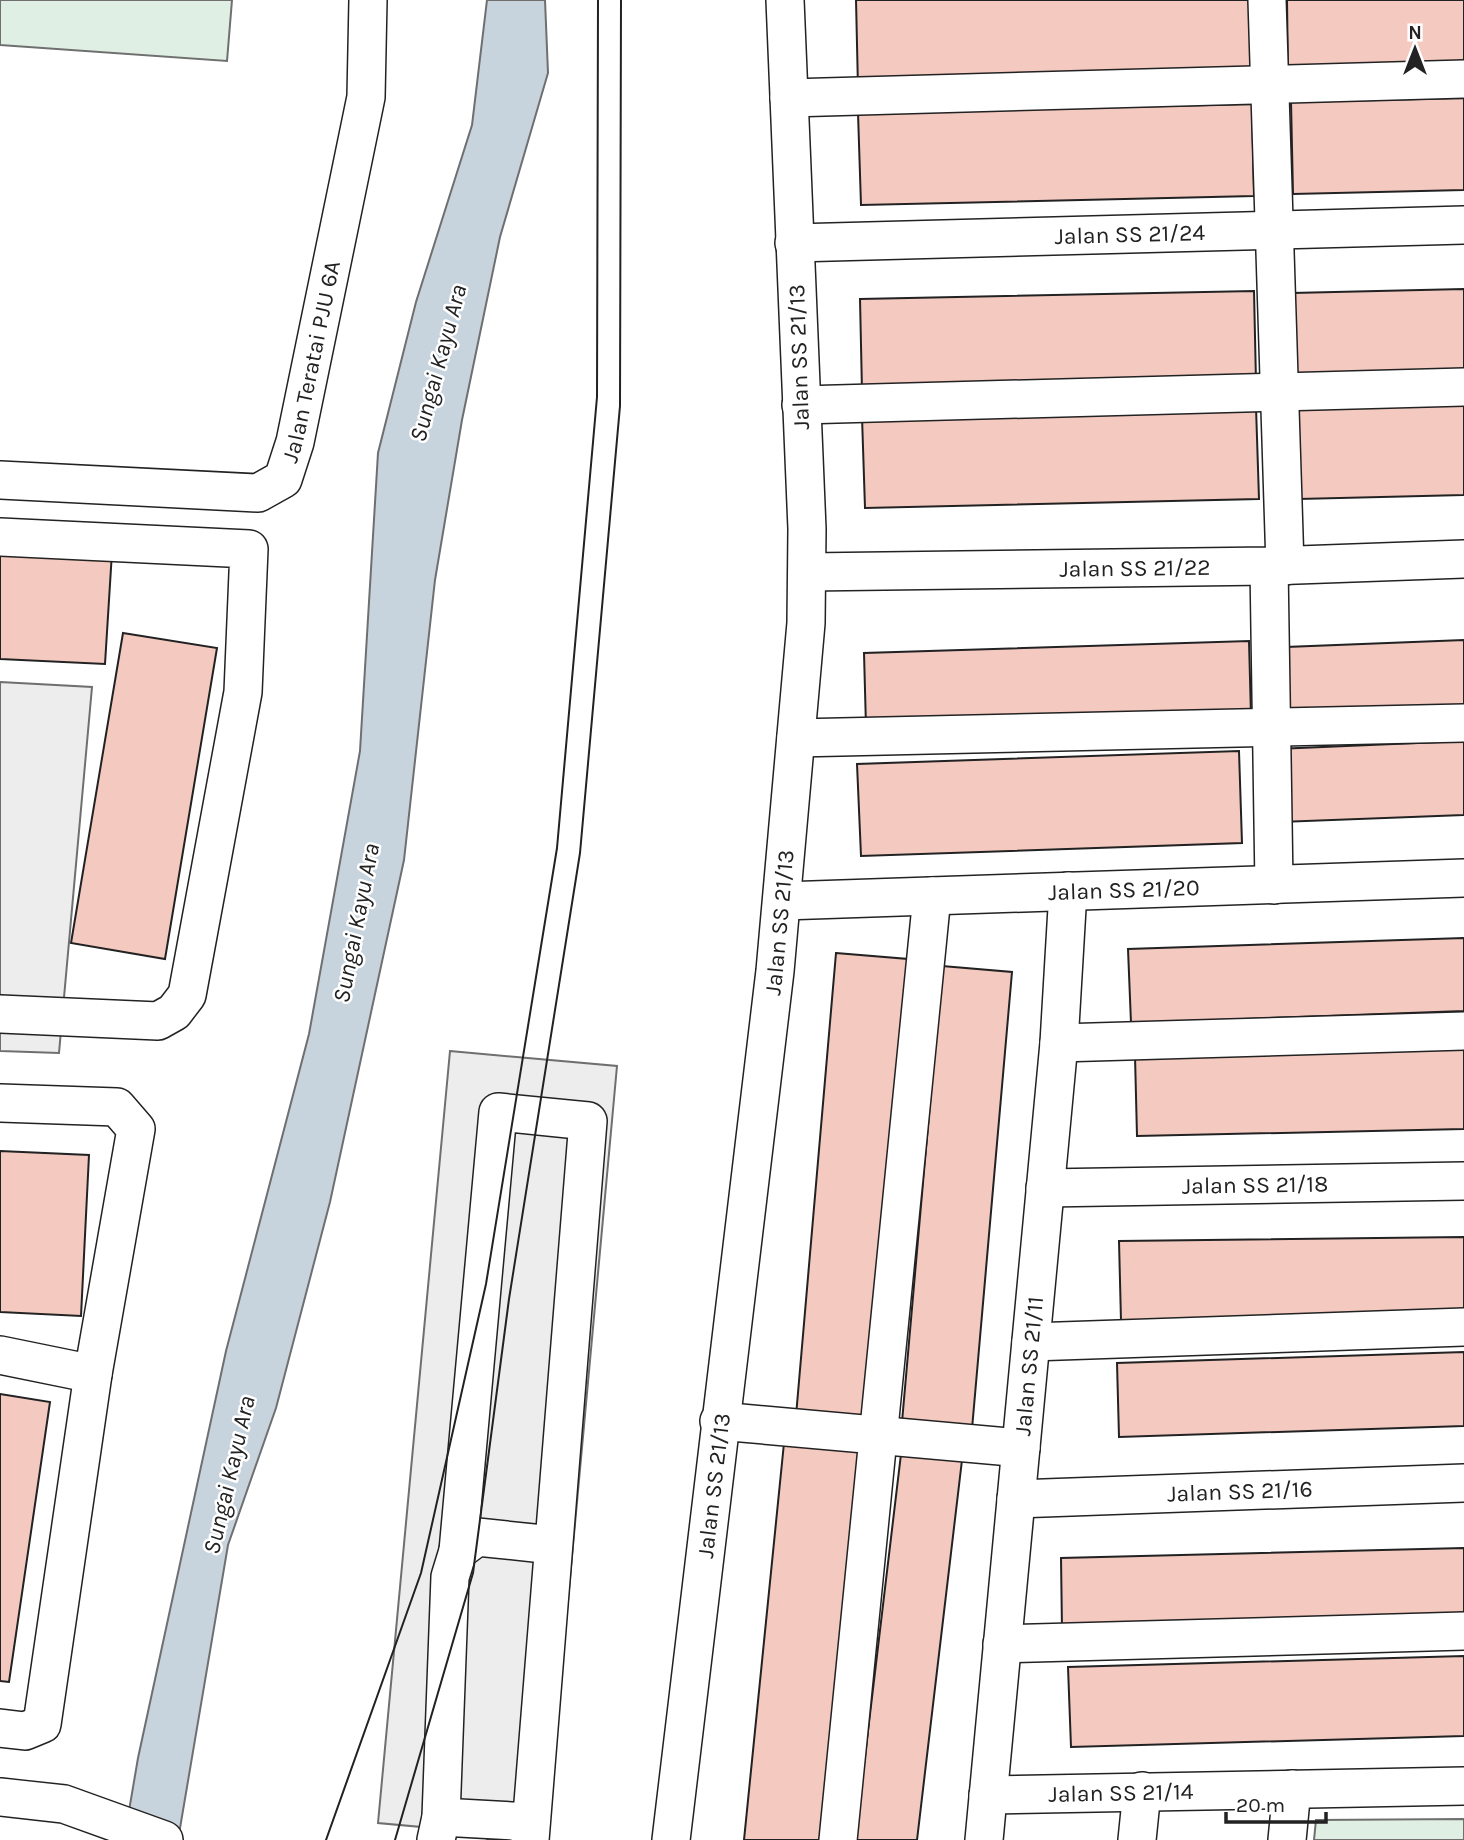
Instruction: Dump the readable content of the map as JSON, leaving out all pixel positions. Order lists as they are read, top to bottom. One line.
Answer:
{"streets":{"street":["Jalan SS 21/24","Jalan SS 21/13","Jalan Teratai PJU 6A","Jalan SS 21/22","Jalan SS 21/20","Jalan SS 21/18","Jalan SS 21/11","Jalan SS 21/16","Jalan SS 21/14"]},"crossings":[["Jalan SS 21/24","Jalan SS 21/13"],["Jalan SS 21/13","Jalan SS 21/22"],["Jalan SS 21/13","Jalan SS 21/20"],["Jalan SS 21/20","Jalan SS 21/11"],["Jalan SS 21/18","Jalan SS 21/11"],["Jalan SS 21/11","Jalan SS 21/16"],["Jalan SS 21/11","Jalan SS 21/14"]],"water":["Sungai Kayu Ara"],"scale_bar":"20 m","north":"top"}
